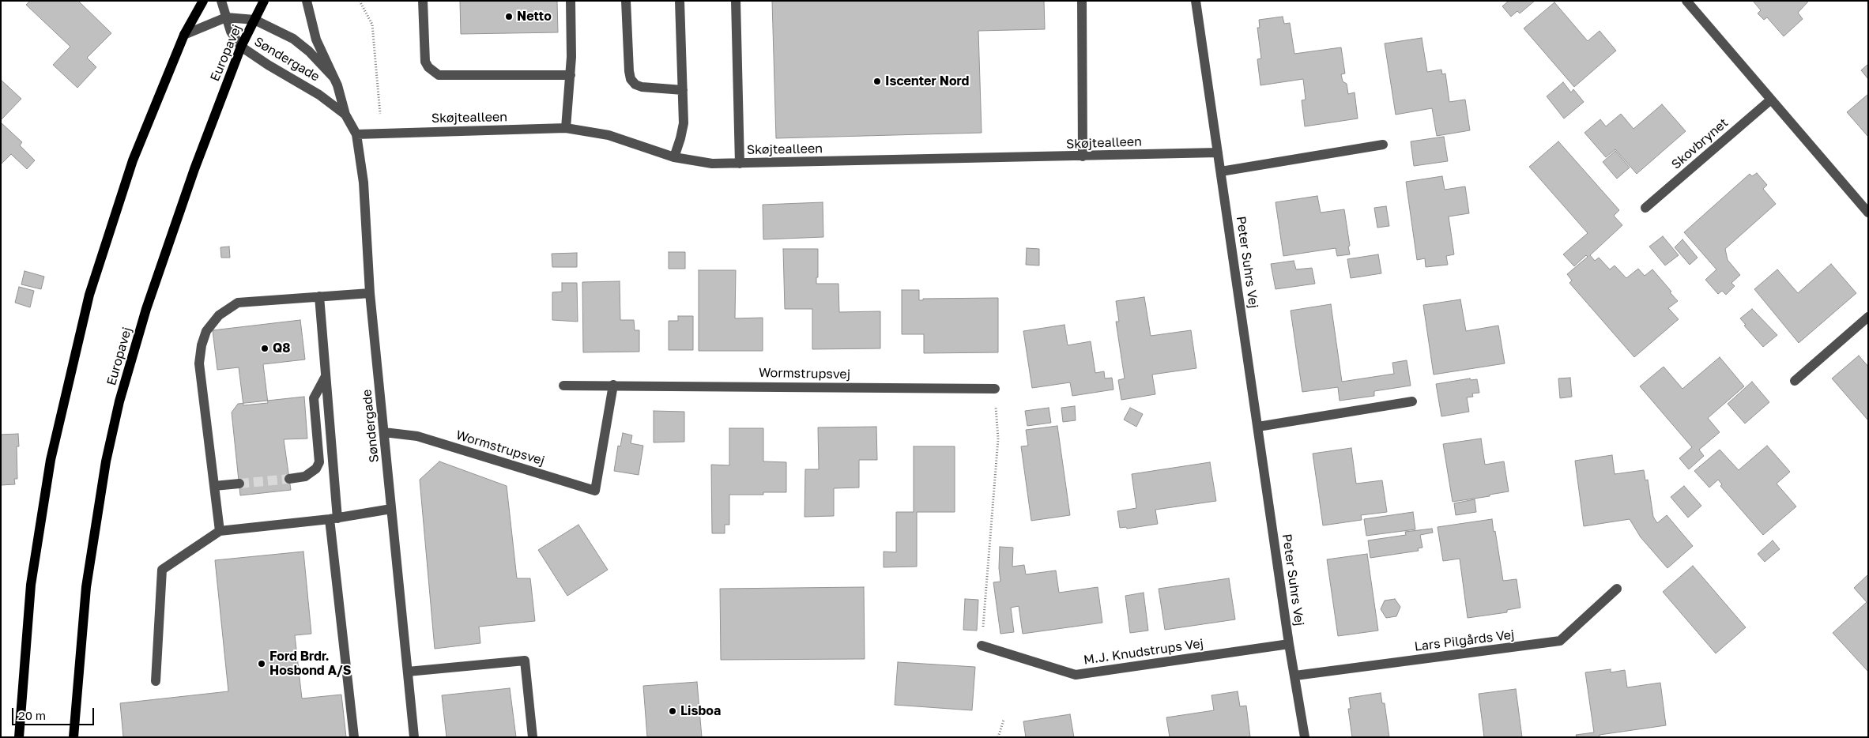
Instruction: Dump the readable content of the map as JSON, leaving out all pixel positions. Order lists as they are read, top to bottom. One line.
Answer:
{"streets":{"main road":["Europavej"],"street":["Søndergade","Skøjtealleen","Skovbrynet","Peter Suhrs Vej","Wormstrupsvej","Lars Pilgårds Vej","M.J. Knudstrups Vej"]},"crossings":[["Europavej","Søndergade"],["Søndergade","Skøjtealleen"],["Søndergade","Wormstrupsvej"],["Skøjtealleen","Peter Suhrs Vej"],["Peter Suhrs Vej","Lars Pilgårds Vej"],["Peter Suhrs Vej","M.J. Knudstrups Vej"]],"places":["Netto","Iscenter Nord","Q8","Ford Brdr. Hosbond A/S","Lisboa"],"scale_bar":"20 m"}
